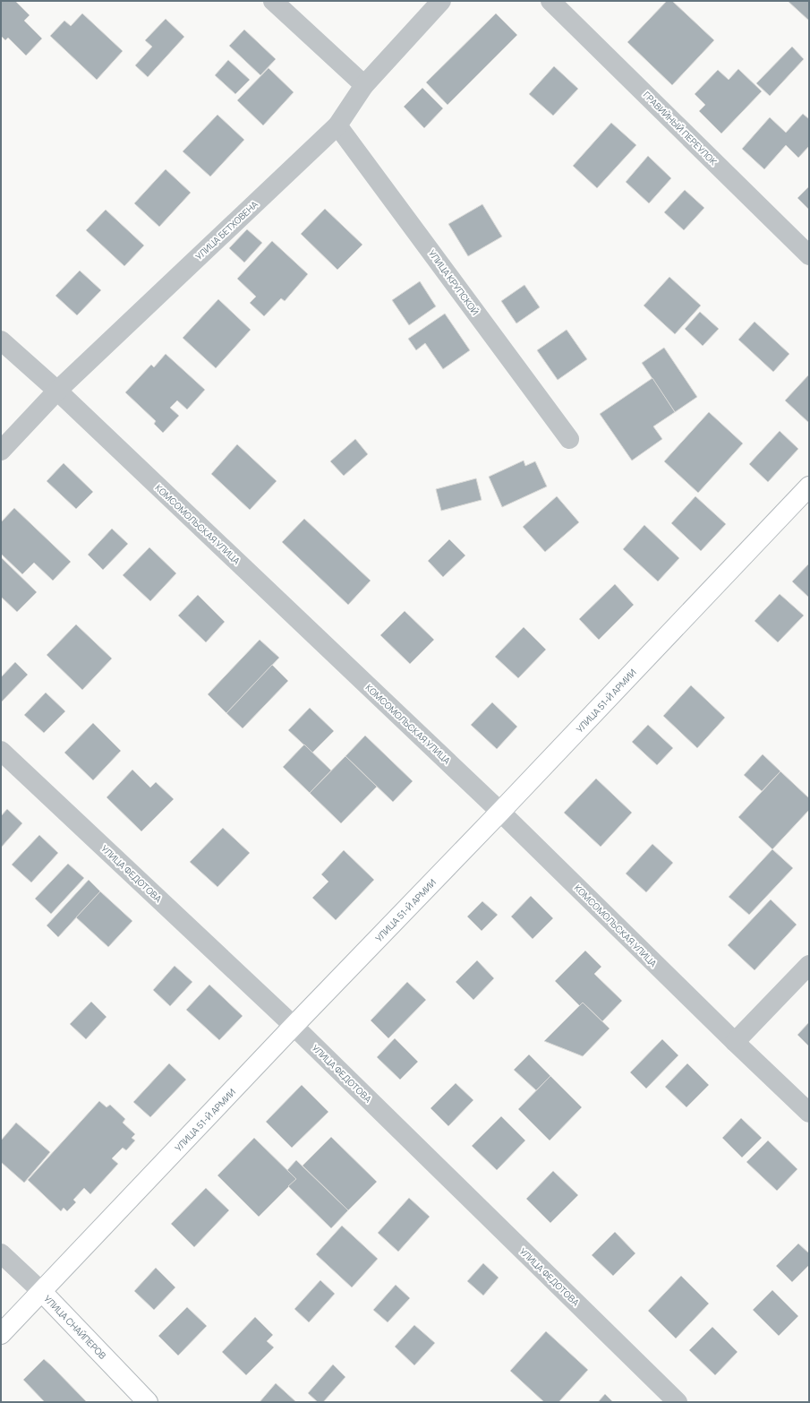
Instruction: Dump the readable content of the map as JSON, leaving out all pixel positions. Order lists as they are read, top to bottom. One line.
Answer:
{"streets":{"main road":["УЛИЦА 51-Й АРМИИ","УЛИЦА СНАЙПЕРОВ"],"street":["ГРАВИЙНЫЙ ПЕРЕУЛОК","УЛИЦА БЕТХОВЕНА","УЛИЦА КРУПСКОЙ","КОМСОМОЛЬСКАЯ УЛИЦА","УЛИЦА ФЕДОТОВА"]},"crossings":[["УЛИЦА БЕТХОВЕНА","УЛИЦА КРУПСКОЙ"],["УЛИЦА БЕТХОВЕНА","КОМСОМОЛЬСКАЯ УЛИЦА"],["КОМСОМОЛЬСКАЯ УЛИЦА","УЛИЦА 51-Й АРМИИ"],["УЛИЦА 51-Й АРМИИ","УЛИЦА ФЕДОТОВА"],["УЛИЦА 51-Й АРМИИ","УЛИЦА СНАЙПЕРОВ"]]}
